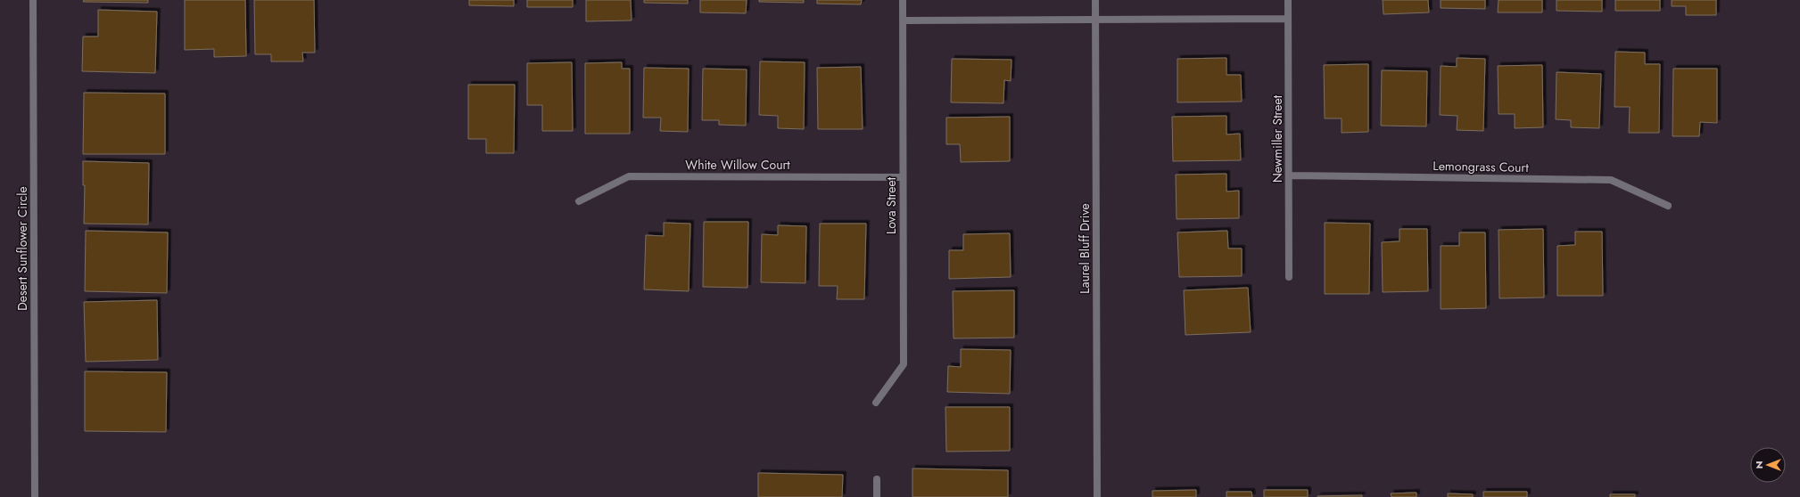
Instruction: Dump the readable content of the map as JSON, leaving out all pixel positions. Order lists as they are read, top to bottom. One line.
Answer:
{"streets":{"street":["Newmiller Street","White Willow Court","Lemongrass Court","Lova Street","Desert Sunflower Circle","Laurel Bluff Drive"]},"crossings":[["Newmiller Street","Lemongrass Court"],["White Willow Court","Lova Street"]],"north":"left"}
